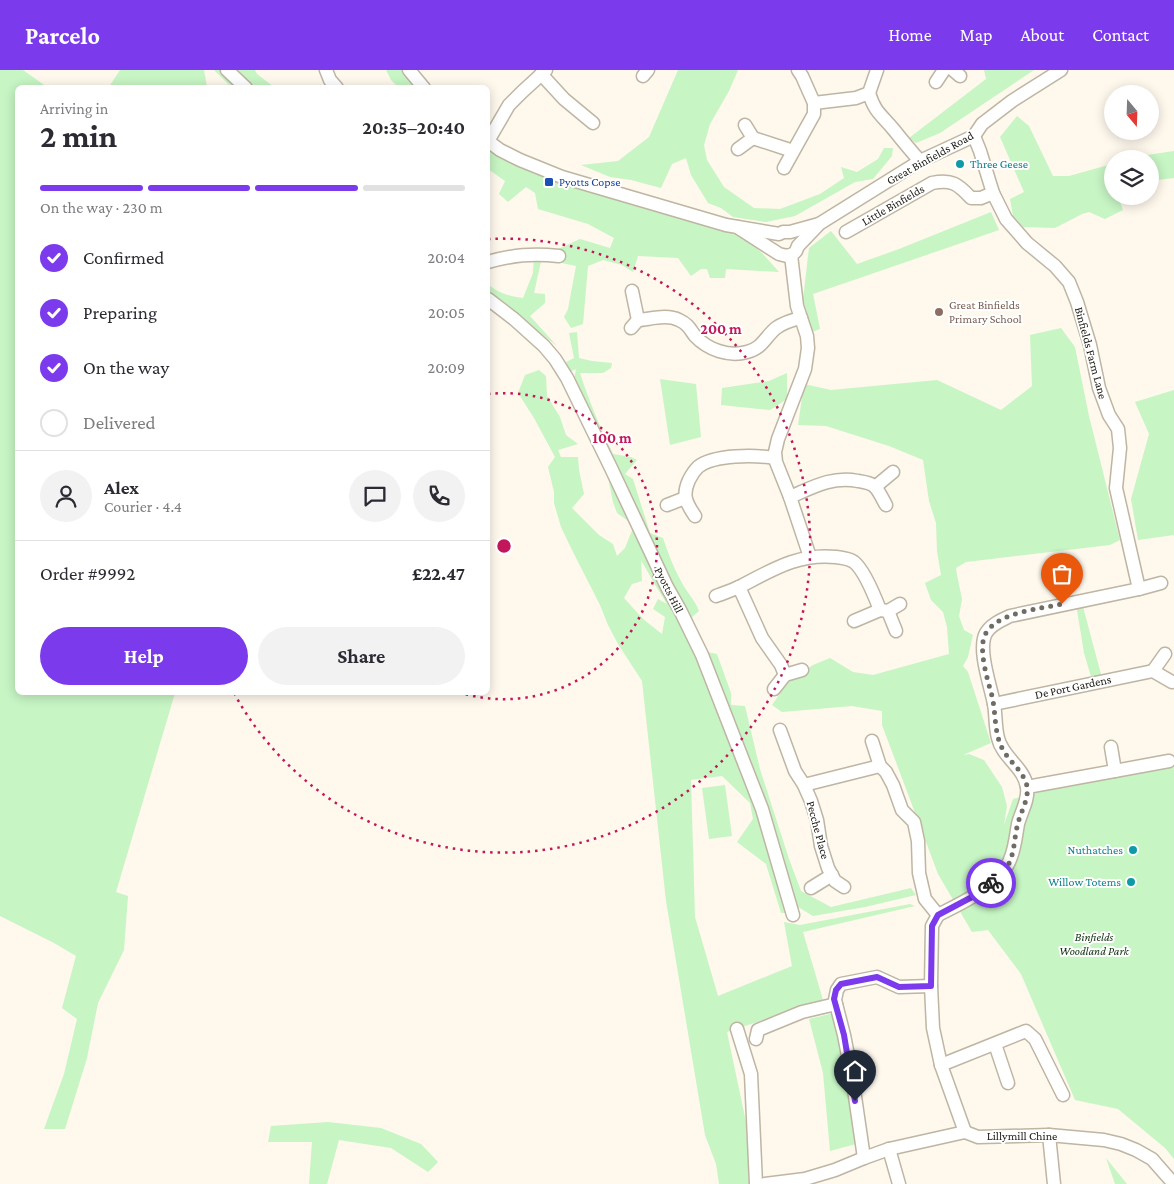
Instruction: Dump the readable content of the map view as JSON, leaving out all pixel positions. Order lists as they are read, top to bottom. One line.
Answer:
{"streets":{"street":["Great Binfields Road","Little Binfields","Binfields Farm Lane","Pyotts Hill","De Port Gardens","Pecche Place","Lillymill Chine"]},"crossings":[["Great Binfields Road","Binfields Farm Lane"],["Little Binfields","Binfields Farm Lane"]],"parks":["Binfields Woodland Park"],"places":{"other":["Three Geese","Great Binfields Primary School","Nuthatches","Willow Totems"],"transit":["Pyotts Copse"]},"north":"bottom","page":{"header":"Parcelo","nav":["Home","Map","About","Contact"],"heading":["2 min","Arriving in","20:35–20:40"],"panel":["Alex","Courier · 4.4","Order #9992","£22.47"],"bar":"On the way · 230 m","list":[["Confirmed","20:04"],["Preparing","20:05"],["On the way","20:09"],"Delivered"],"buttons":["Help","Share"]},"rings":["200 m","100 m"]}
